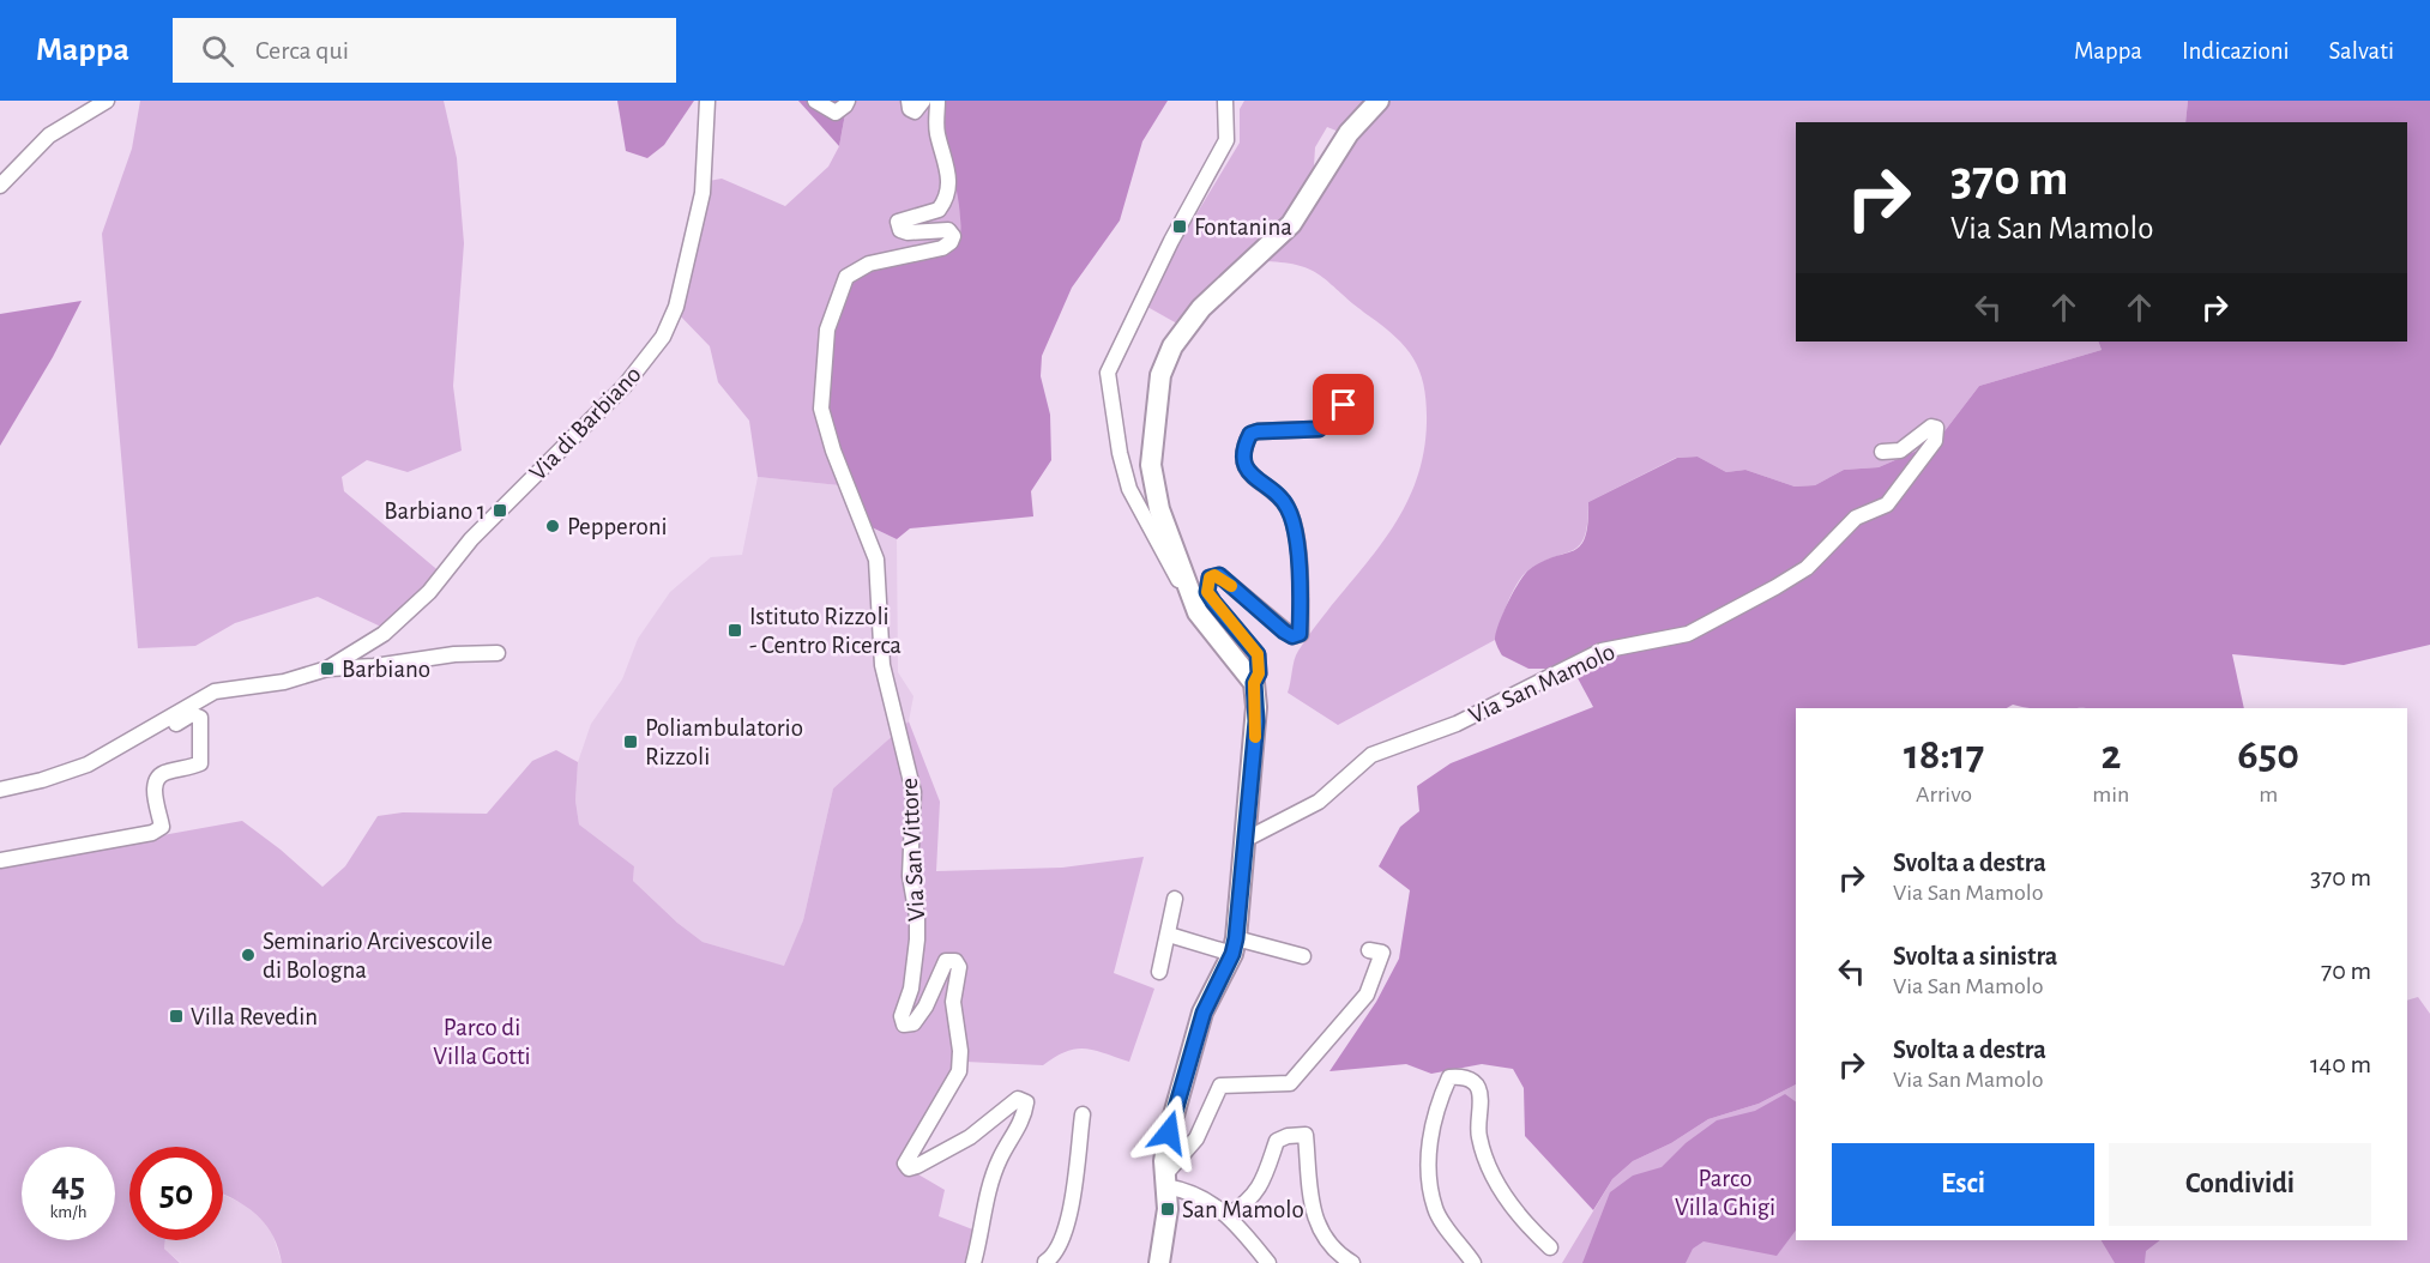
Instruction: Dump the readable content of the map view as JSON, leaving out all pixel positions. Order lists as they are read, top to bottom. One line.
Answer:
{"streets":{"street":["Via di Barbiano","Via San Mamolo","Via San Vittore"]},"parks":["Parco di Villa Gotti","Parco Villa Ghigi"],"places":{"transit":["Fontanina","Barbiano 1","Istituto Rizzoli - Centro Ricerca","Barbiano","Poliambulatorio Rizzoli","Villa Revedin","San Mamolo"],"other":["Pepperoni","Seminario Arcivescovile di Bologna"]},"page":{"header":"Mappa","search":"Cerca qui","nav":["Mappa","Indicazioni","Salvati"],"turn":["370 m","Via San Mamolo"],"eta":["18:17","Arrivo","2","min","650","m"],"list":[{"name":"Svolta a destra","note":"Via San Mamolo","value":"370 m"},{"name":"Svolta a sinistra","note":"Via San Mamolo","value":"70 m"},{"name":"Svolta a destra","note":"Via San Mamolo","value":"140 m"}],"buttons":["Esci","Condividi"],"speed":"45 km/h","limit":"50"}}
